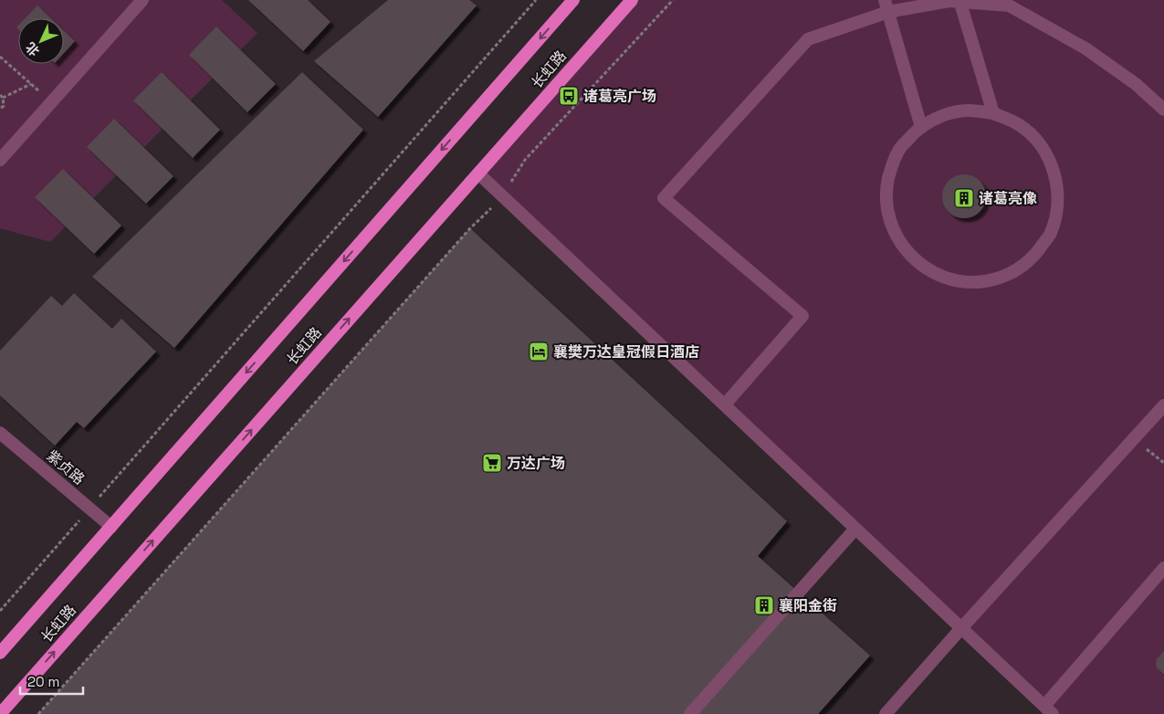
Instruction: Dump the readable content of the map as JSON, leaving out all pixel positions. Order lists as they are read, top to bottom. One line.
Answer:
{"streets":{"highway":["长虹路"],"street":["紫贞路"]},"crossings":[["长虹路","紫贞路"]],"places":{"bus stop":["诸葛亮广场"],"building":["诸葛亮像","襄阳金街"],"hotel":["襄樊万达皇冠假日酒店"],"supermarket":["万达广场"]},"scale_bar":"20 m","north":"bottom left"}
